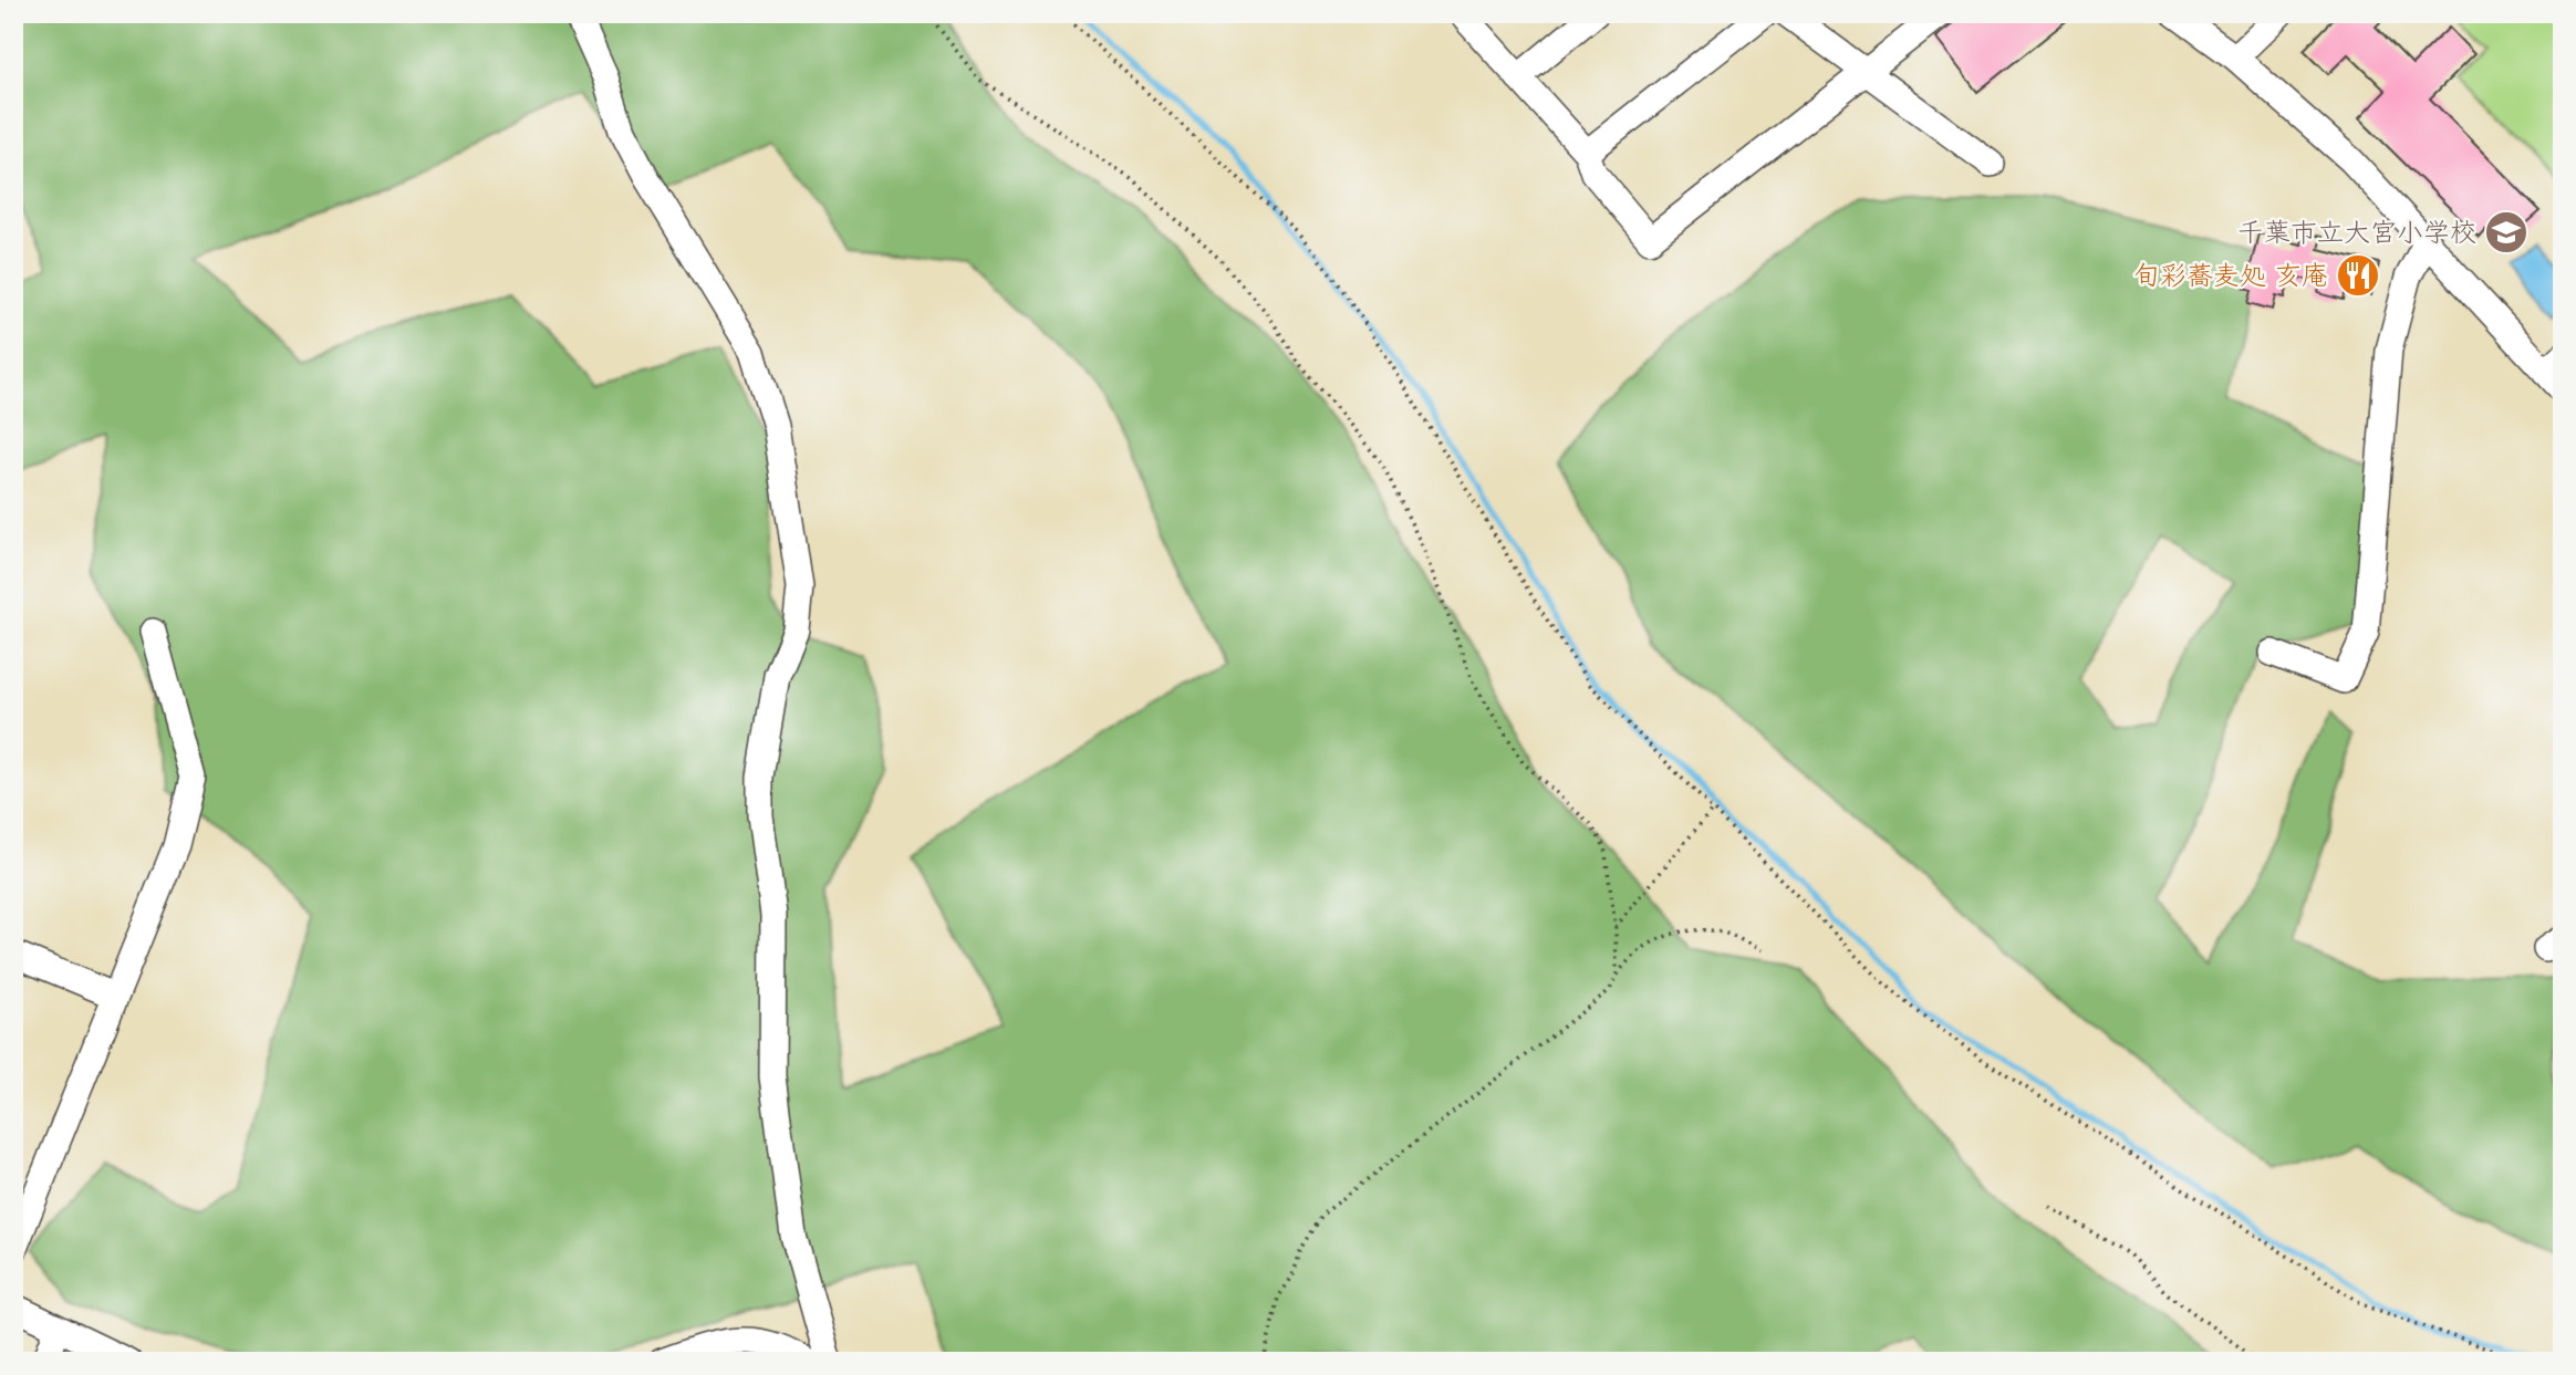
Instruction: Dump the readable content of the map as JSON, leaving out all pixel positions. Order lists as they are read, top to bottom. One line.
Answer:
{"places":{"school or university":["千葉市立大宮小学校"],"restaurant":["旬彩蕎麦処 亥庵"]}}
